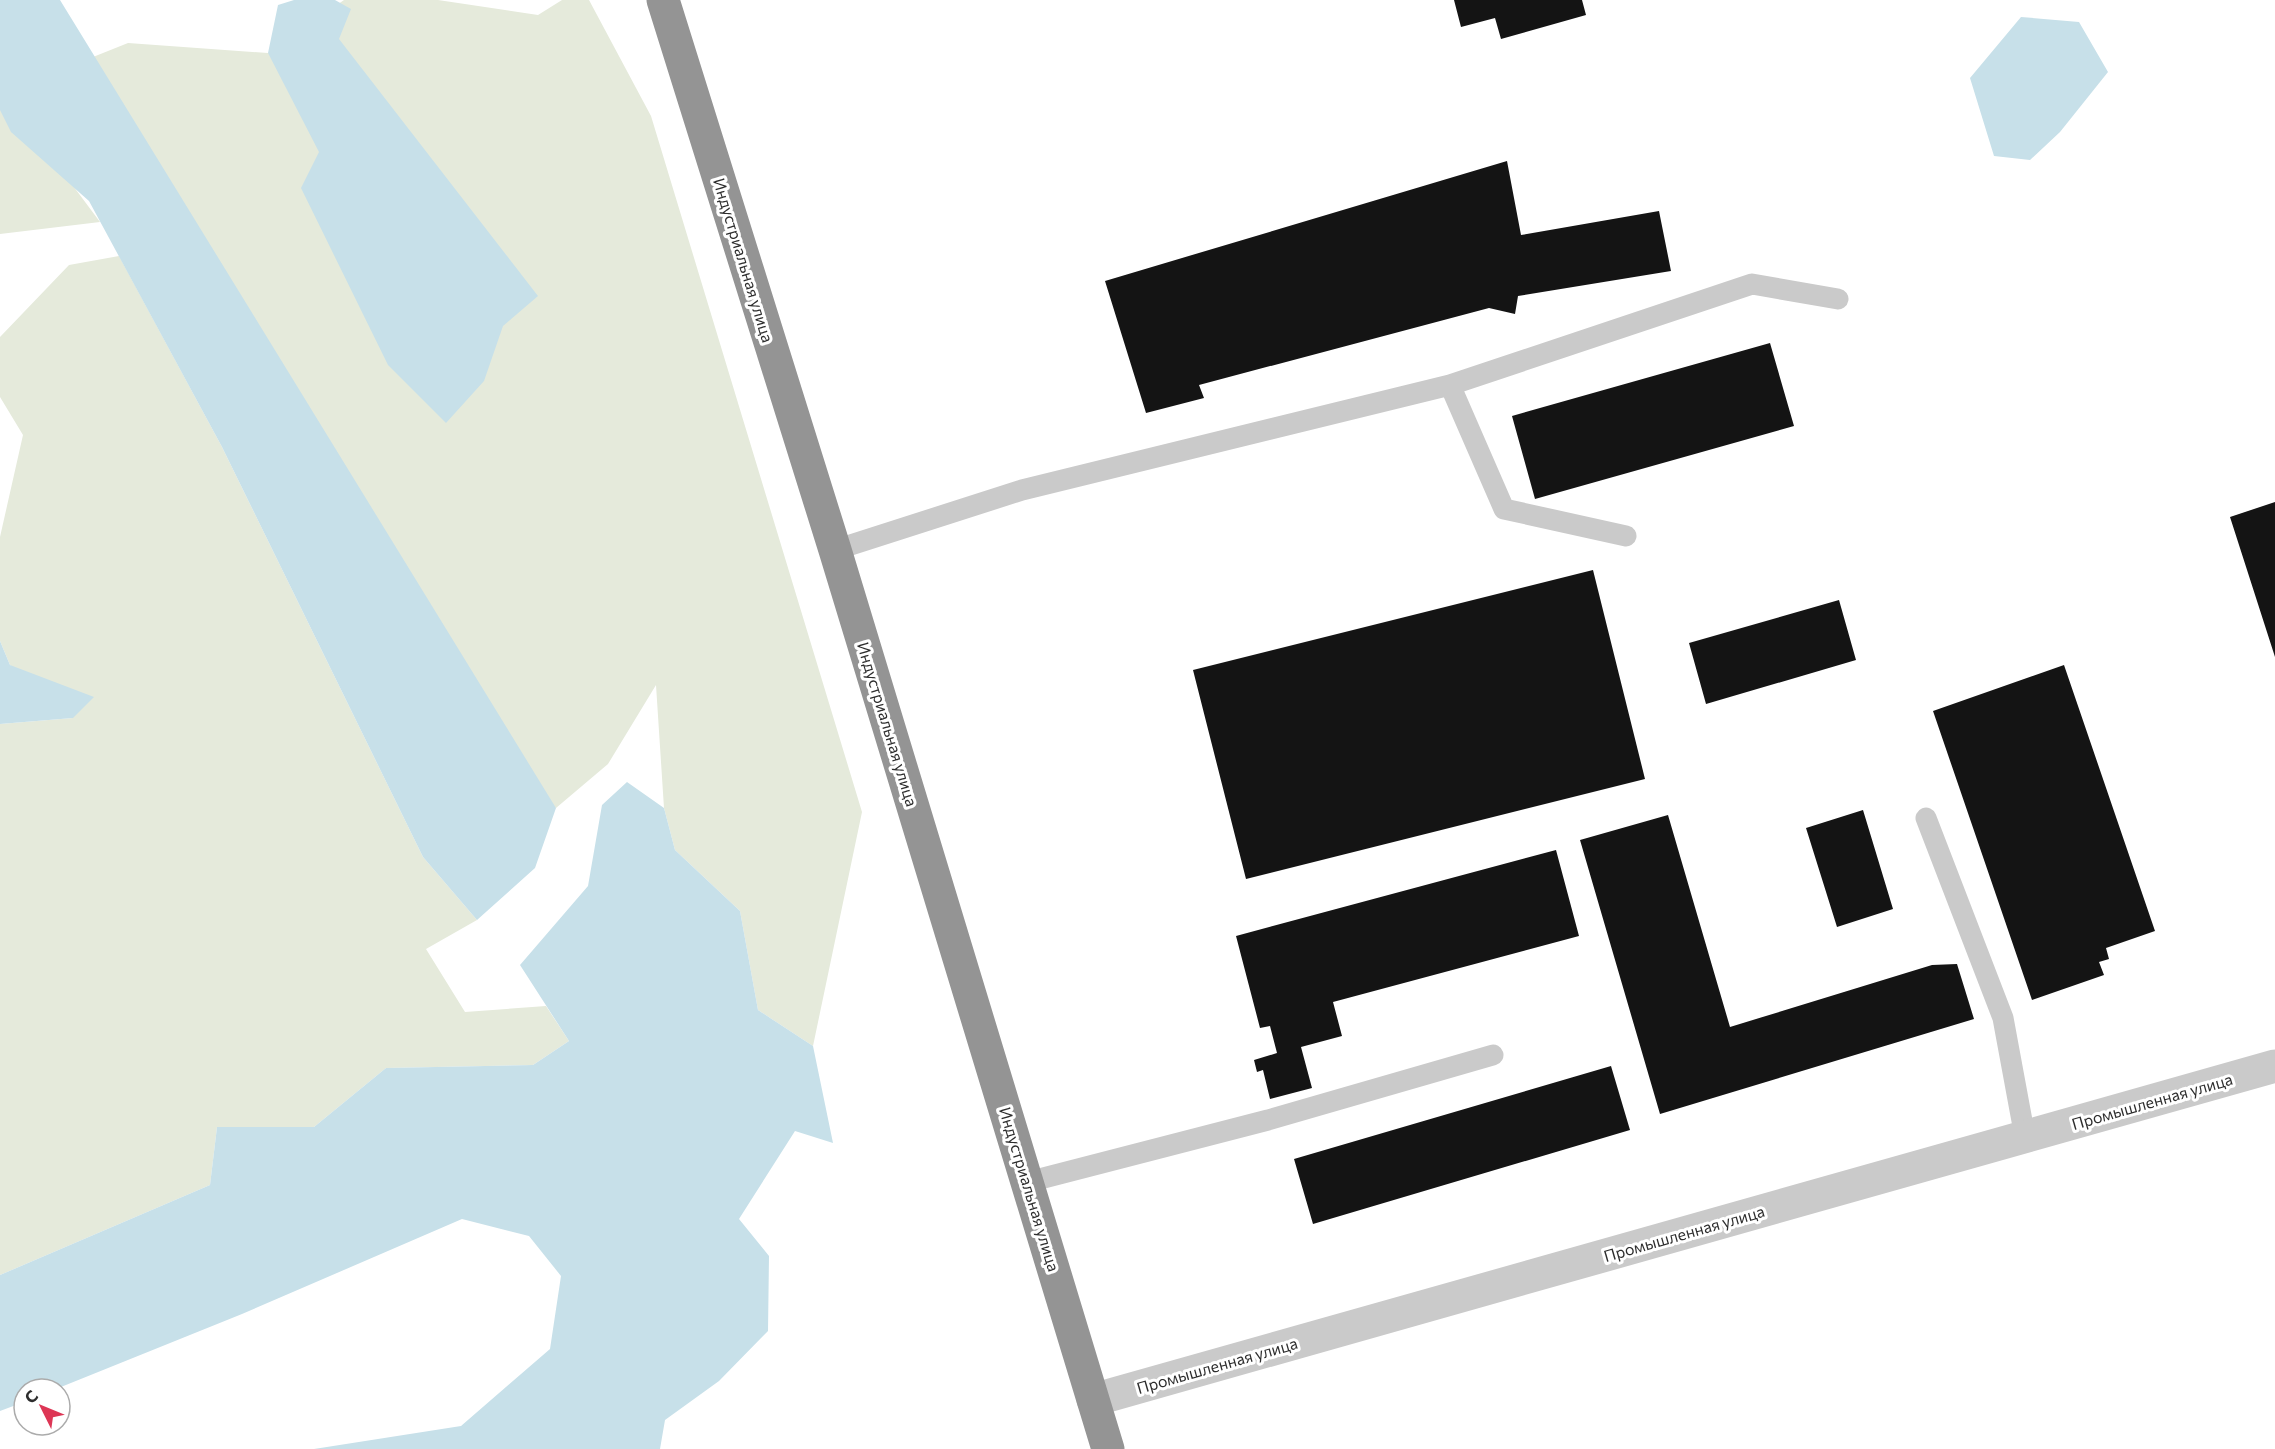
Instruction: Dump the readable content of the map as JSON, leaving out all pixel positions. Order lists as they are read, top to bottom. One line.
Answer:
{"streets":{"highway":["Индустриальная улица"],"street":["Промышленная улица"]},"crossings":[["Индустриальная улица","Промышленная улица"]],"north":"top left"}
